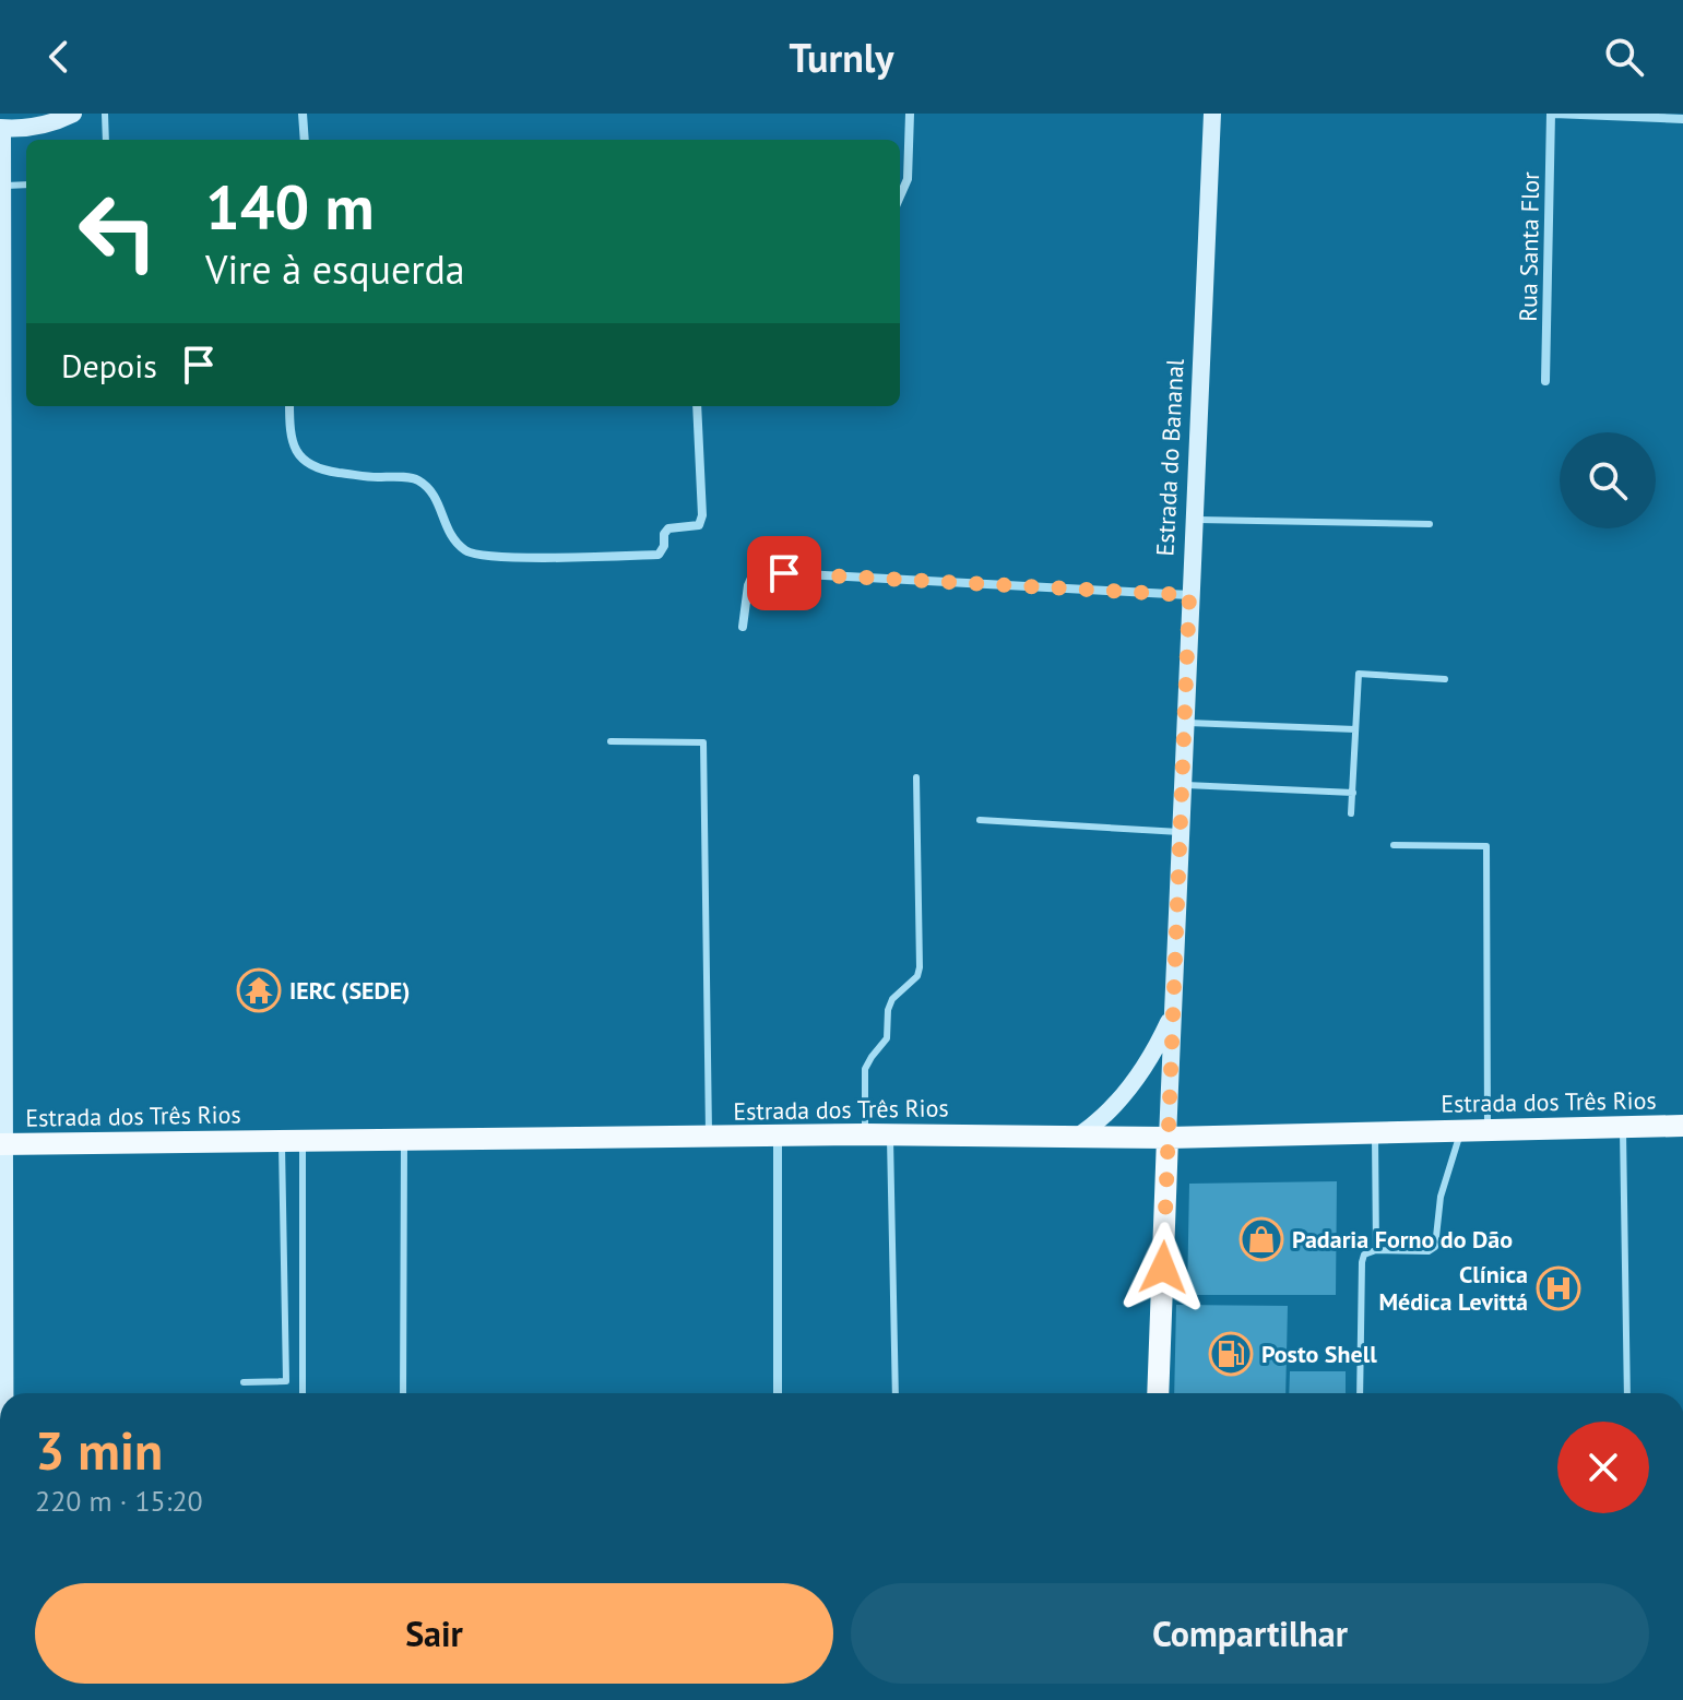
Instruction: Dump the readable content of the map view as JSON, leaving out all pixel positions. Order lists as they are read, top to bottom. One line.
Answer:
{"streets":{"main road":["Estrada do Bananal","Estrada dos Três Rios"],"street":["Rua Santa Flor"]},"crossings":[["Estrada do Bananal","Estrada dos Três Rios"]],"places":{"temple":["IERC (SEDE)"],"shop":["Padaria Forno do Dão"],"hospital":["Clínica Médica Levittá"],"fuel station":["Posto Shell"]},"page":{"header":"Turnly","turn":["140 m","Vire à esquerda"],"then":"Depois","heading":["3 min","220 m · 15:20"],"buttons":["Sair","Compartilhar"]}}
